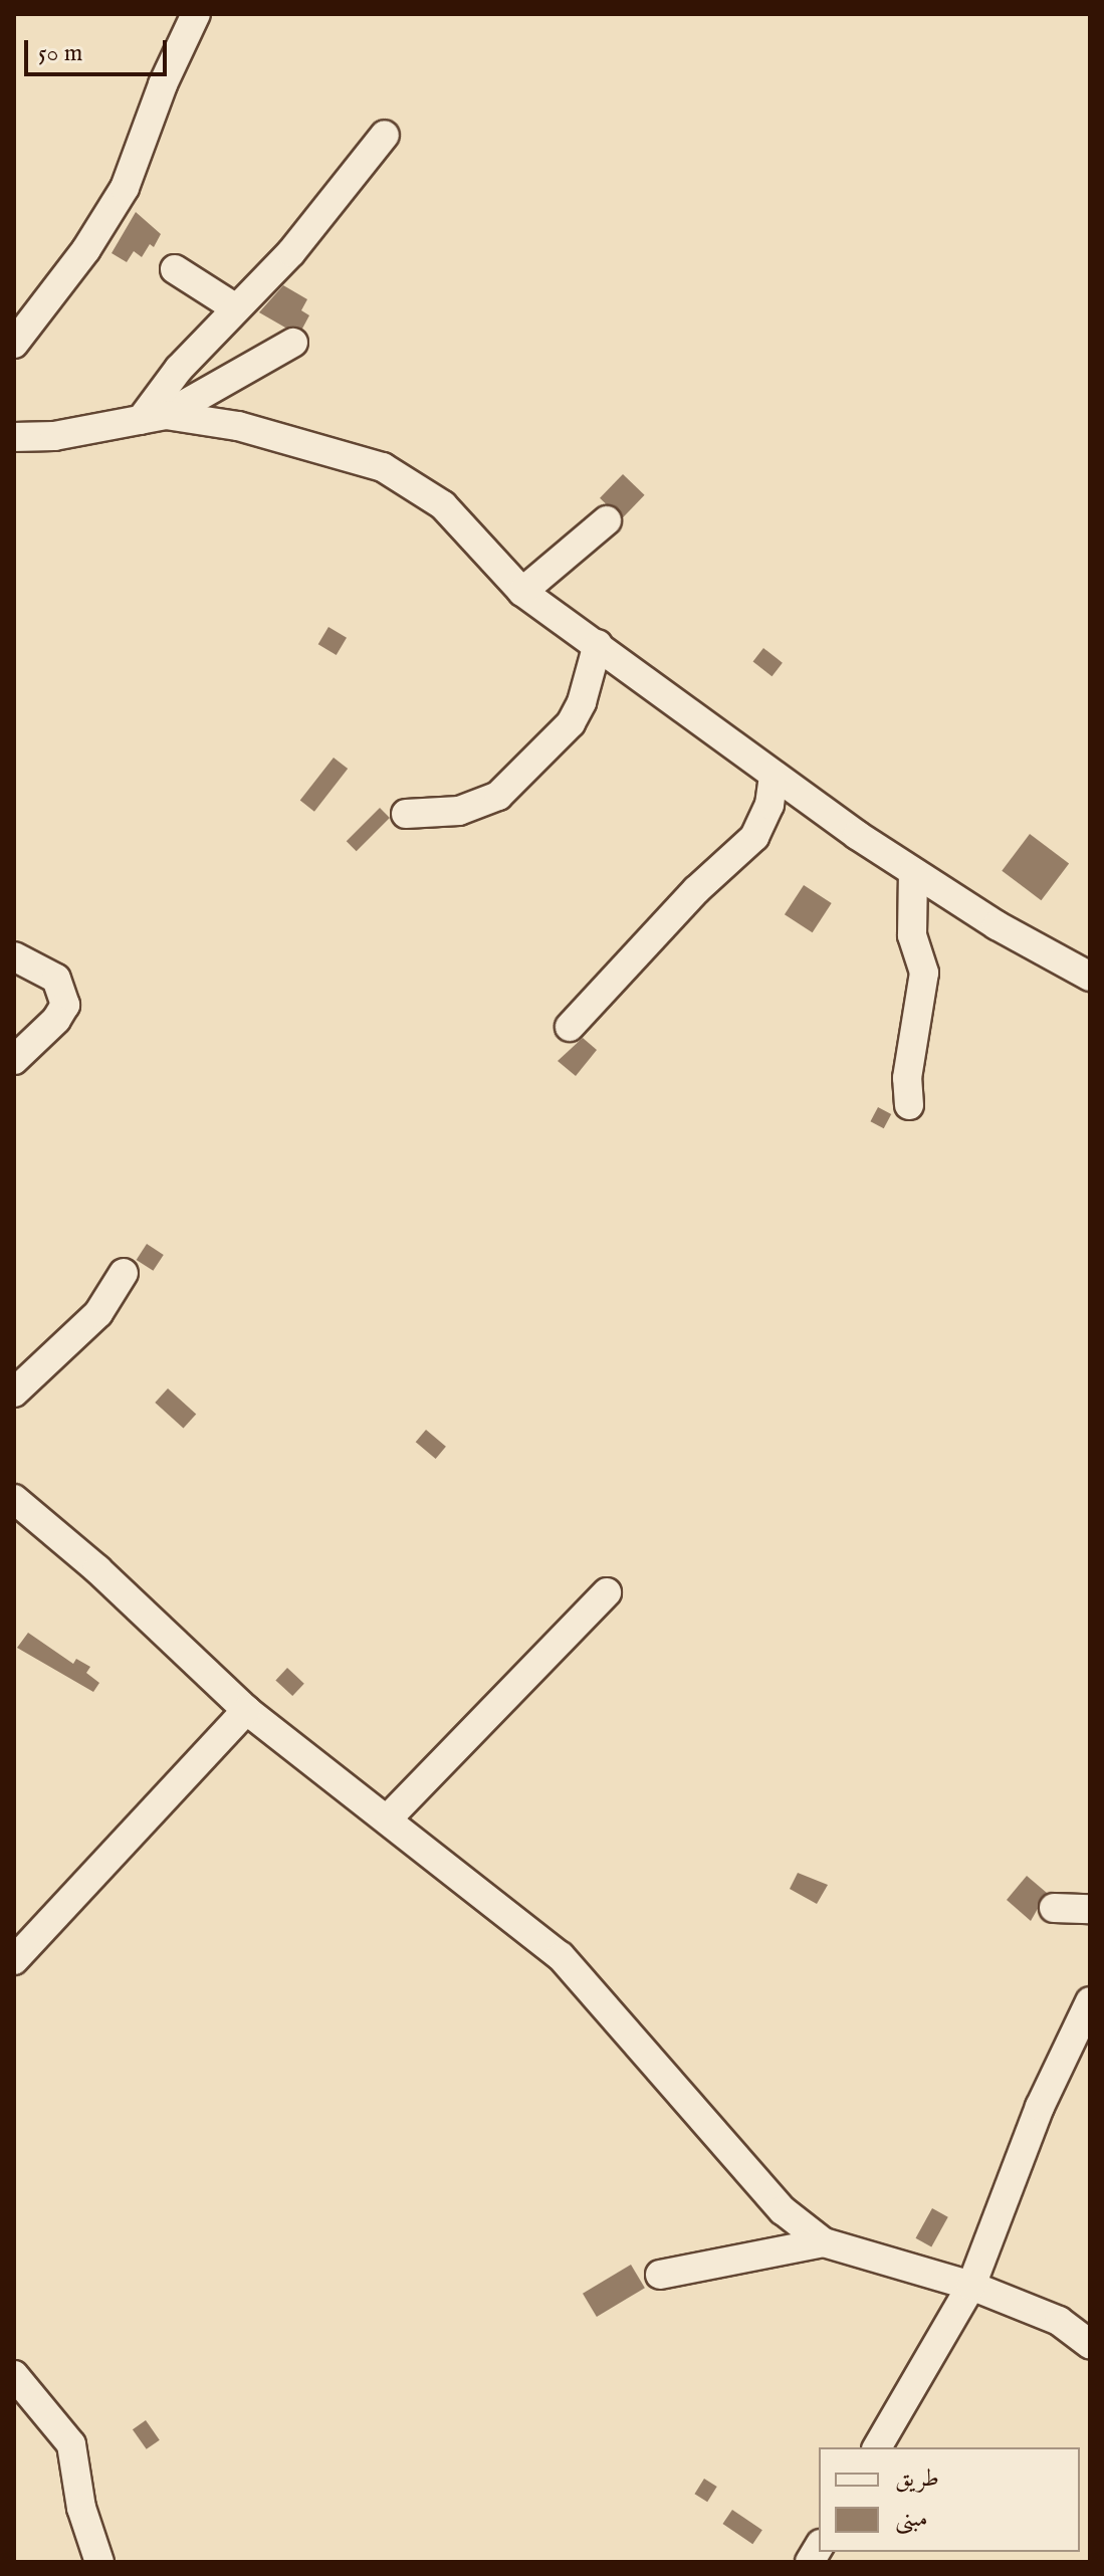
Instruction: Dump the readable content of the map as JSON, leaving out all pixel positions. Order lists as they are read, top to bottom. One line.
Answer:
{"legend":["طريق","مبنى"],"scale_bar":"50 m"}
